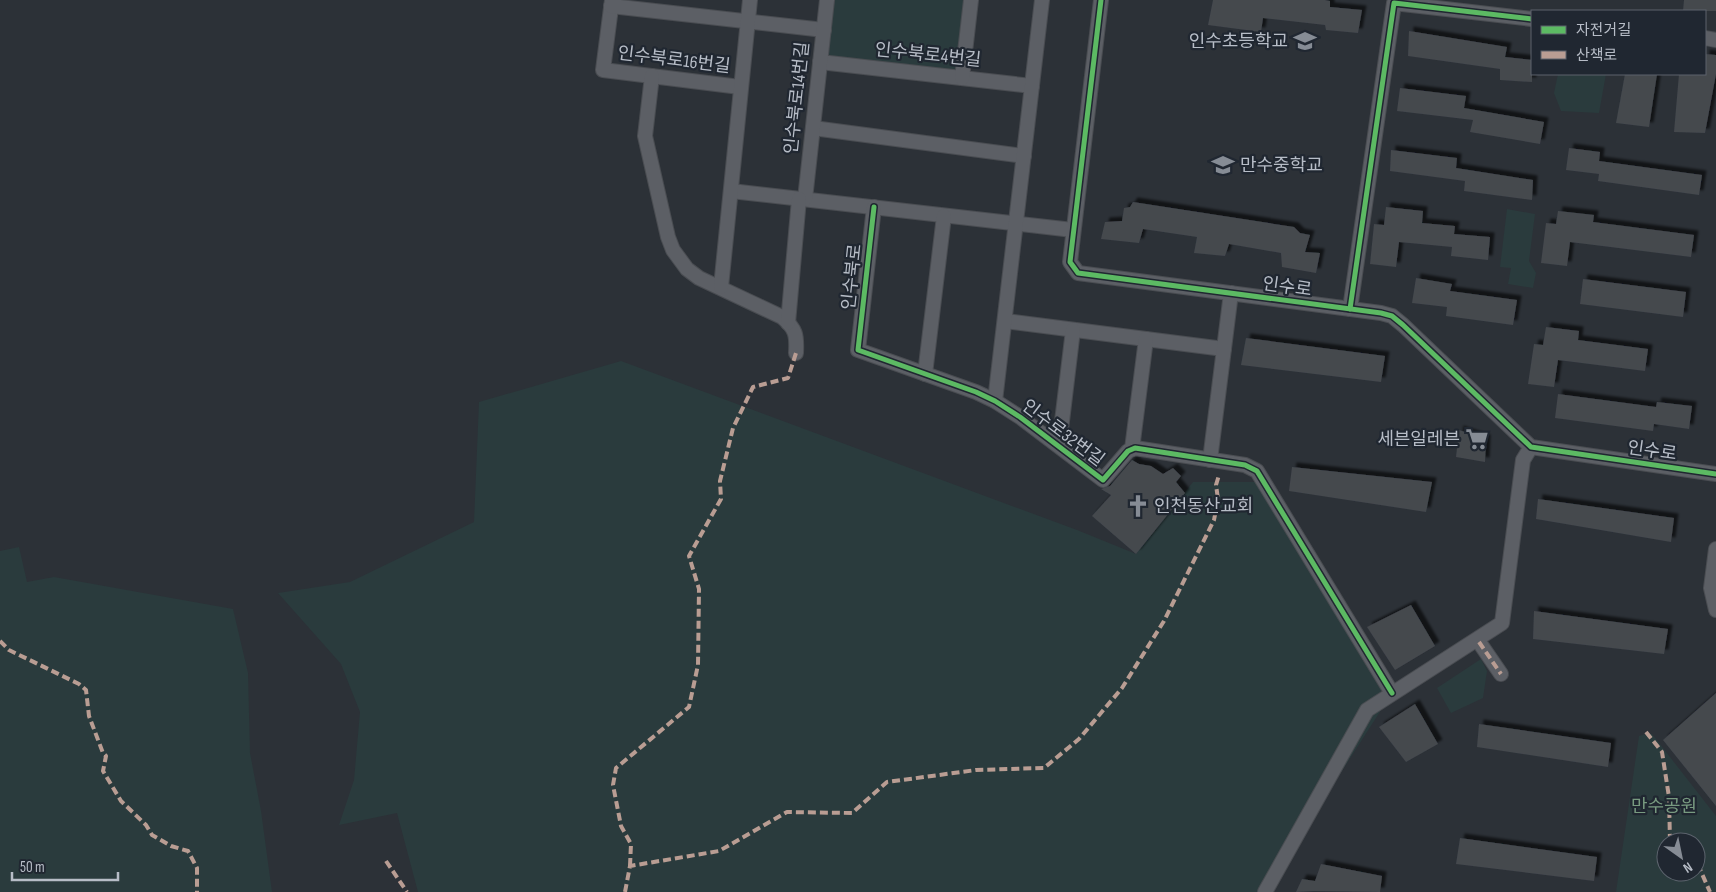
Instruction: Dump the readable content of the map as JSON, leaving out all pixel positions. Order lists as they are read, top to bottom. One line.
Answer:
{"streets":{"street":["인수북로4번길","인수북로16번길","인수북로14번길","인수북로","인수로","인수로32번길"]},"crossings":[["인수북로4번길","인수북로14번길"],["인수북로","인수로32번길"]],"parks":["만수공원"],"places":{"school or university":["인수초등학교","만수중학교"],"supermarket":["세븐일레븐"],"church":["인천동산교회"]},"legend":["자전거길","산책로"],"scale_bar":"50 m","north":"bottom right"}
